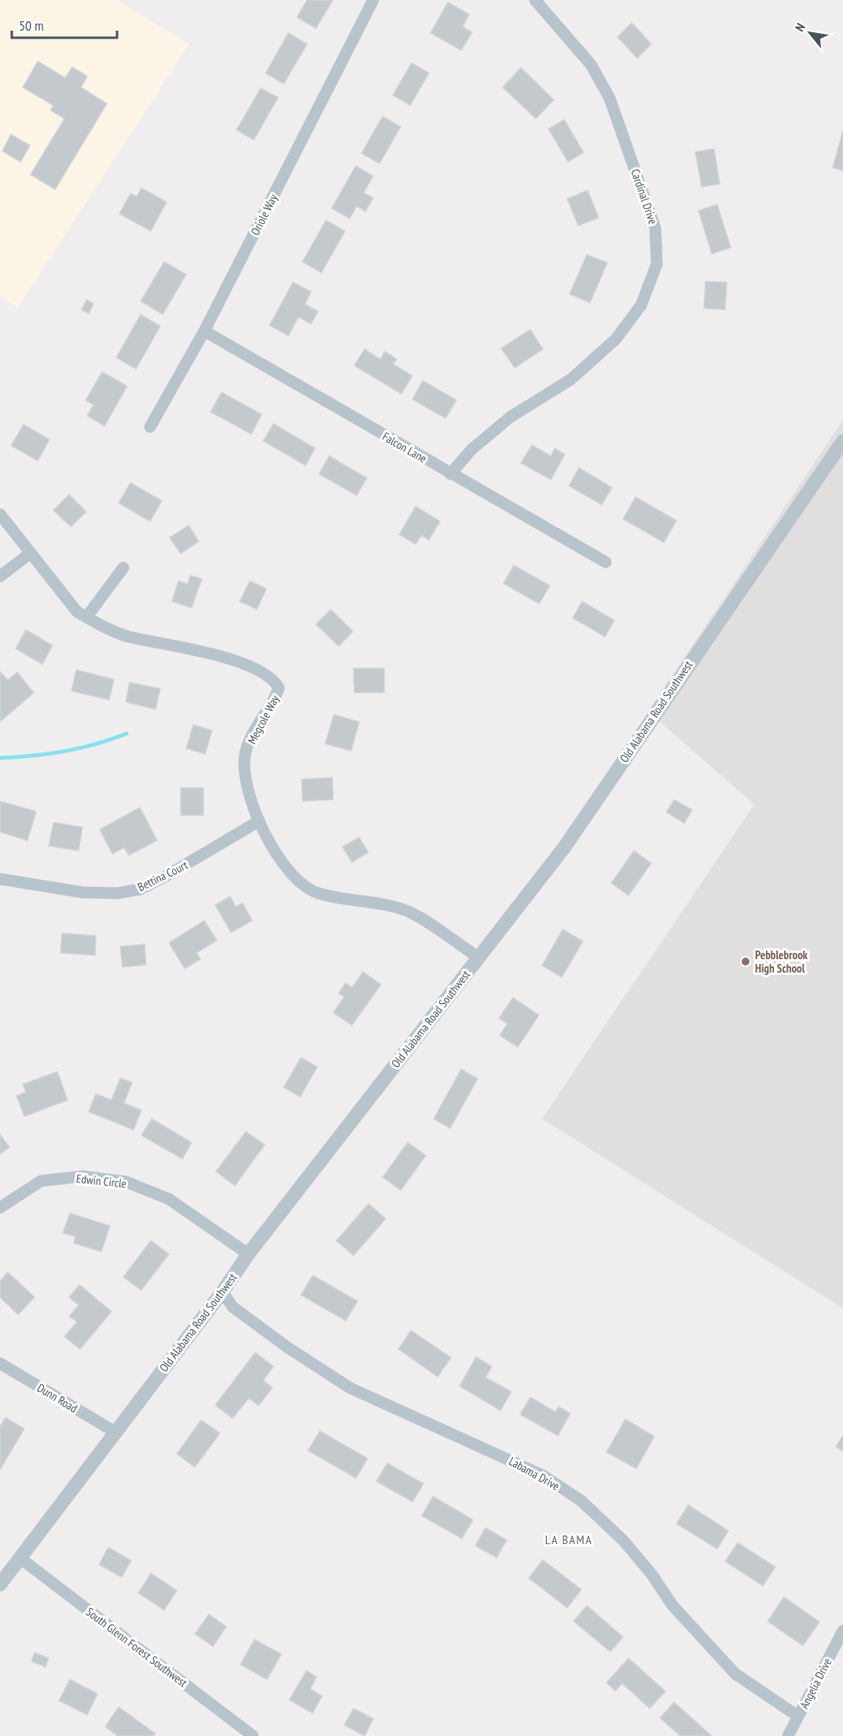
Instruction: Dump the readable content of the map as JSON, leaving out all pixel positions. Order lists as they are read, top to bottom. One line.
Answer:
{"streets":{"street":["Cardinal Drive","Oriole Way","Falcon Lane","Old Alabama Road Southwest","Megcole Way","Bettina Court","Edwin Circle","Dunn Road","Labama Drive","South Glenn Forest Southwest","Angelia Drive"]},"crossings":[["Cardinal Drive","Falcon Lane"],["Oriole Way","Falcon Lane"],["Old Alabama Road Southwest","Megcole Way"],["Old Alabama Road Southwest","Edwin Circle"],["Old Alabama Road Southwest","Dunn Road"],["Old Alabama Road Southwest","Labama Drive"],["Old Alabama Road Southwest","South Glenn Forest Southwest"],["Megcole Way","Bettina Court"],["Labama Drive","Angelia Drive"]],"districts":["LA BAMA"],"places":["Pebblebrook High School"],"scale_bar":"50 m","north":"top left"}
